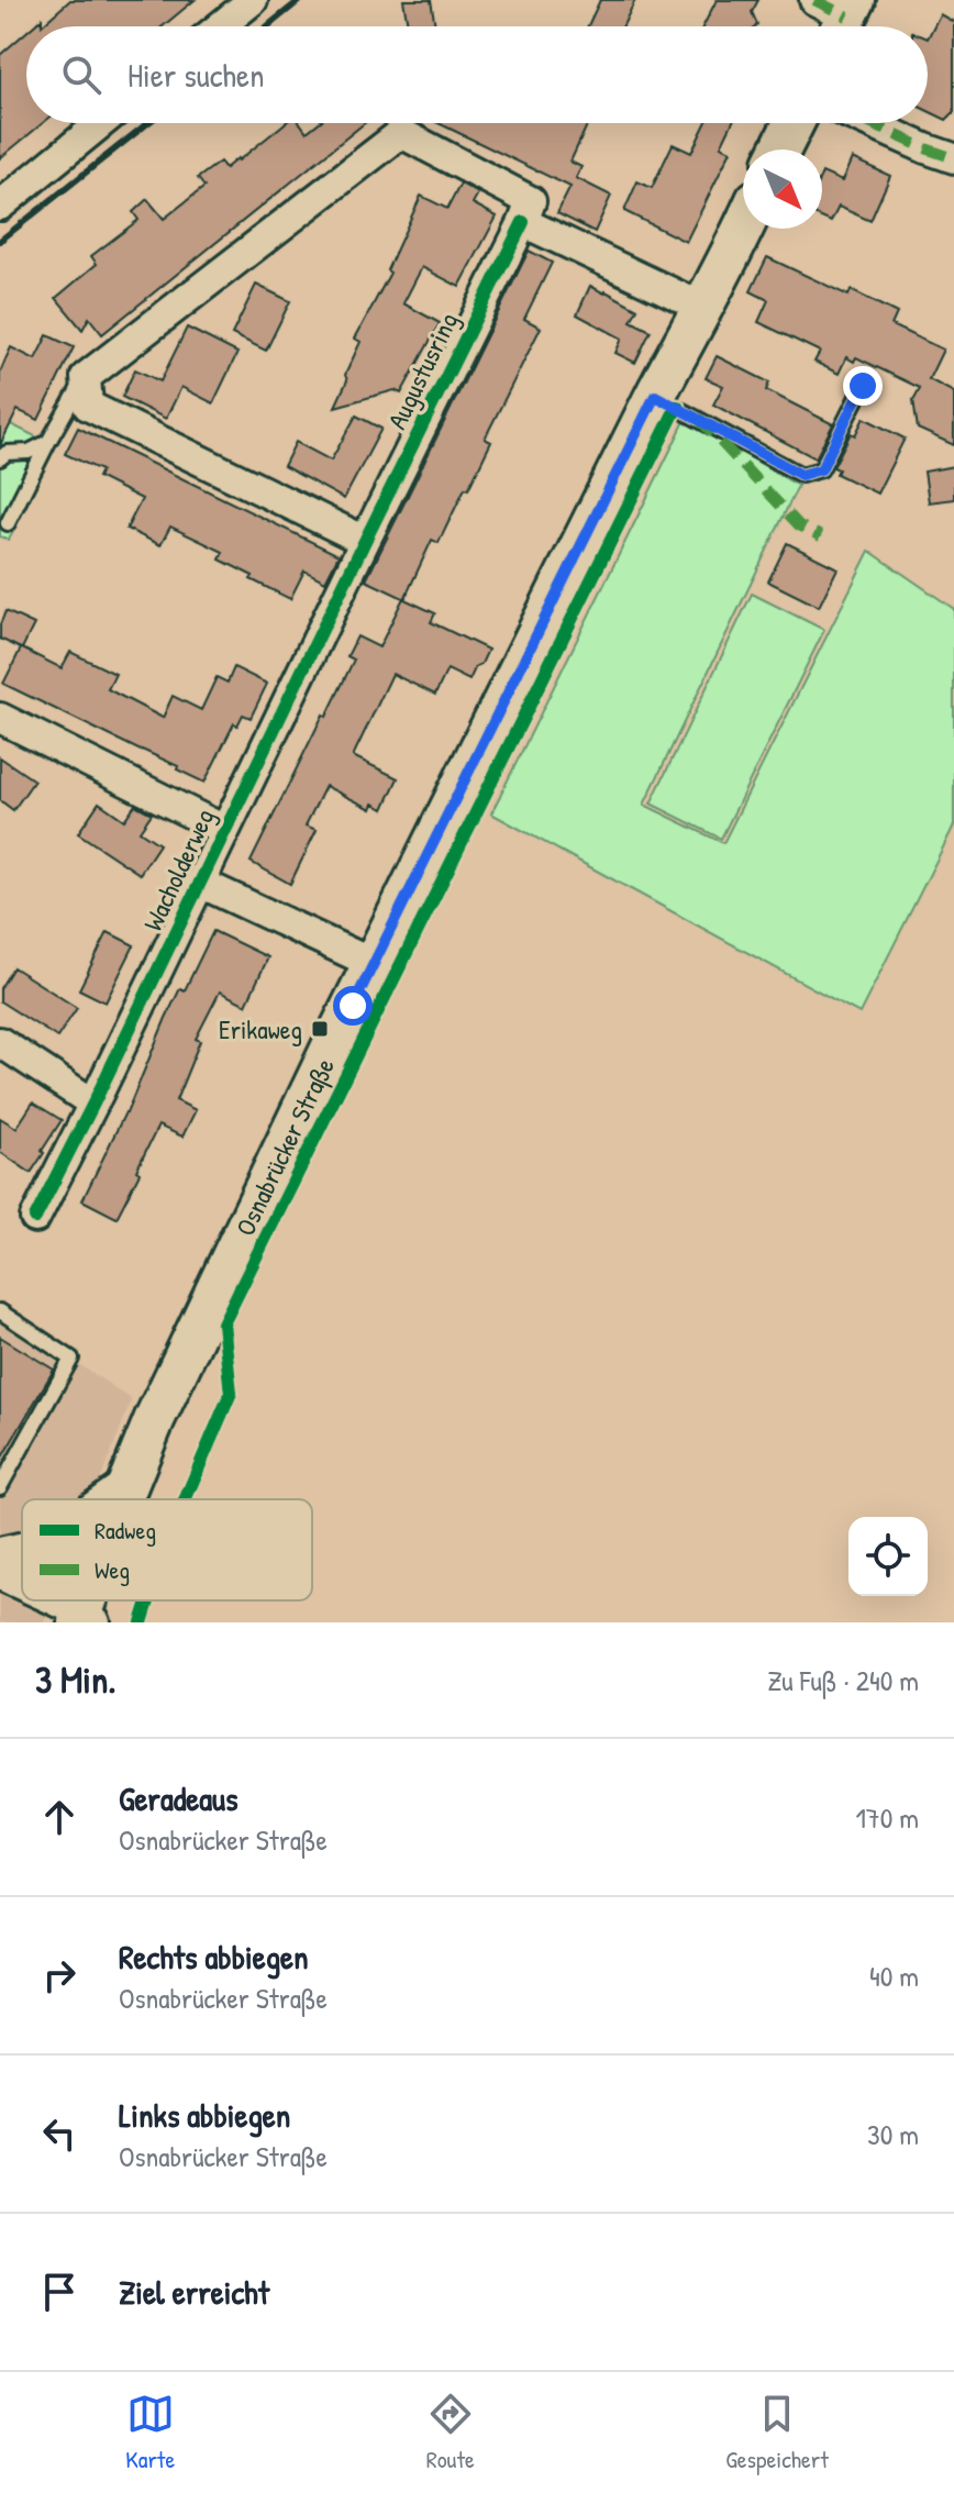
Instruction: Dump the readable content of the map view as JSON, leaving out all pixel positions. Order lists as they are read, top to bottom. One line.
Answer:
{"streets":{"main road":["Osnabrücker Straße"],"street":["Augustusring","Wacholderweg"]},"crossings":[["Augustusring","Wacholderweg"]],"places":{"transit":["Erikaweg"]},"legend":["Radweg","Weg"],"north":"bottom right","page":{"search":"Hier suchen","heading":["3 Min.","Zu Fuß · 240 m"],"list":[["Geradeaus","Osnabrücker Straße","170 m"],["Rechts abbiegen","Osnabrücker Straße","40 m"],["Links abbiegen","Osnabrücker Straße","30 m"],"Ziel erreicht"],"nav":["Karte","Route","Gespeichert"]}}
